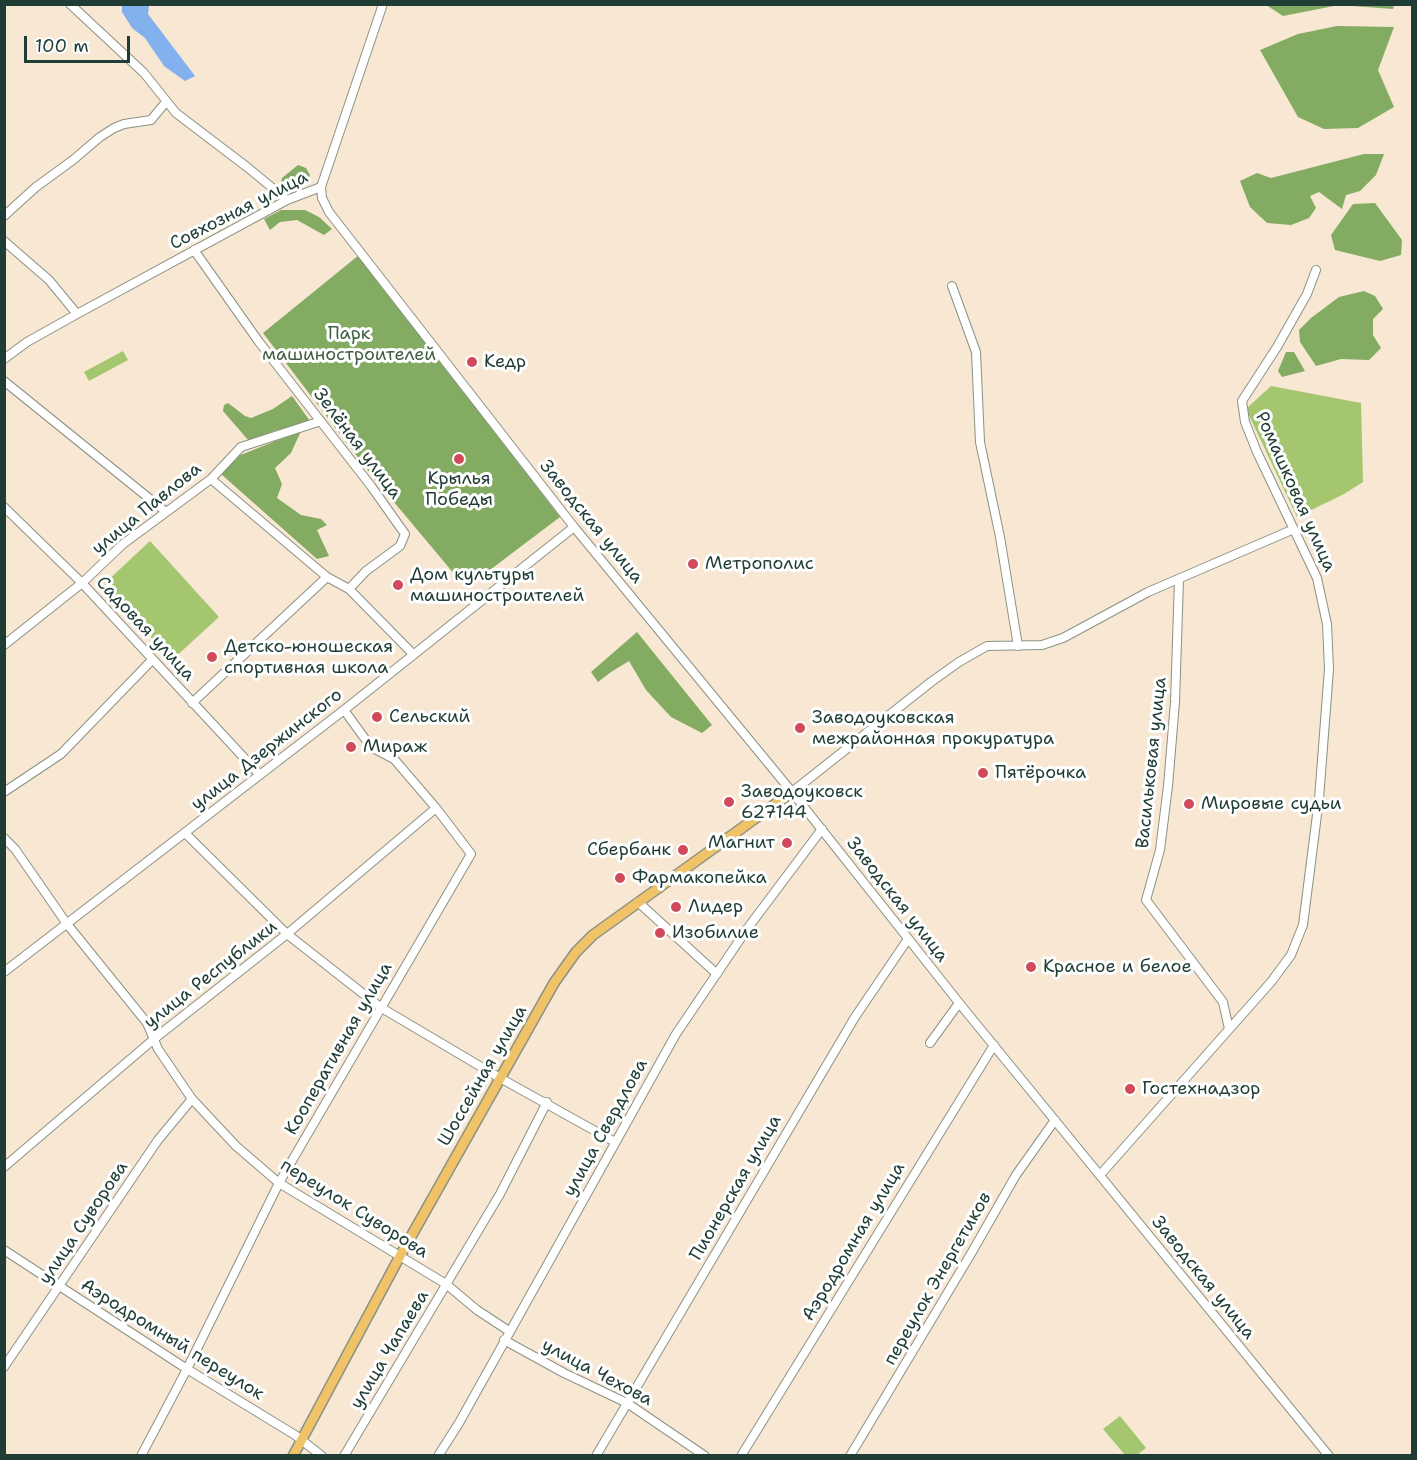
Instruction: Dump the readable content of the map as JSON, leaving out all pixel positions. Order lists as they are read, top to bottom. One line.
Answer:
{"streets":{"main road":["Шоссейная улица"],"street":["Совхозная улица","Зелёная улица","Ромашковая улица","улица Павлова","Заводская улица","Садовая улица","улица Дзержинского","Васильковая улица","улица Республики","Кооперативная улица","улица Свердлова","Пионерская улица","переулок Суворова","улица Суворова","Аэродромная улица","переулок Энергетиков","Аэродромный переулок","улица Чапаева","улица Чехова"]},"crossings":[["Совхозная улица","Зелёная улица"],["Совхозная улица","Заводская улица"],["Зелёная улица","улица Павлова"],["Ромашковая улица","Заводская улица"],["Ромашковая улица","Васильковая улица"],["улица Павлова","Садовая улица"],["Заводская улица","улица Дзержинского"],["Заводская улица","Шоссейная улица"],["Заводская улица","улица Свердлова"],["Заводская улица","Пионерская улица"],["Заводская улица","Аэродромная улица"],["Заводская улица","переулок Энергетиков"],["Садовая улица","улица Дзержинского"],["улица Дзержинского","переулок Суворова"],["улица Республики","Кооперативная улица"],["улица Республики","переулок Суворова"],["Кооперативная улица","переулок Суворова"],["Кооперативная улица","Аэродромный переулок"],["Шоссейная улица","переулок Суворова"],["Шоссейная улица","Аэродромный переулок"],["улица Свердлова","переулок Суворова"],["улица Свердлова","улица Чехова"],["Пионерская улица","улица Чехова"],["переулок Суворова","улица Суворова"],["переулок Суворова","улица Чапаева"],["улица Суворова","Аэродромный переулок"]],"parks":["Парк машиностроителей"],"places":["Кедр","Крылья Победы","Метрополис","Дом культуры машиностроителей","Детско-юношеская спортивная школа","Сельский","Заводоуковская межрайонная прокуратура","Мираж","Пятёрочка","Заводоуковск 627144","Мировые судьи","Магнит","Сбербанк","Фармакопейка","Лидер","Изобилие","Красное и белое","Гостехнадзор"],"scale_bar":"100 m"}
